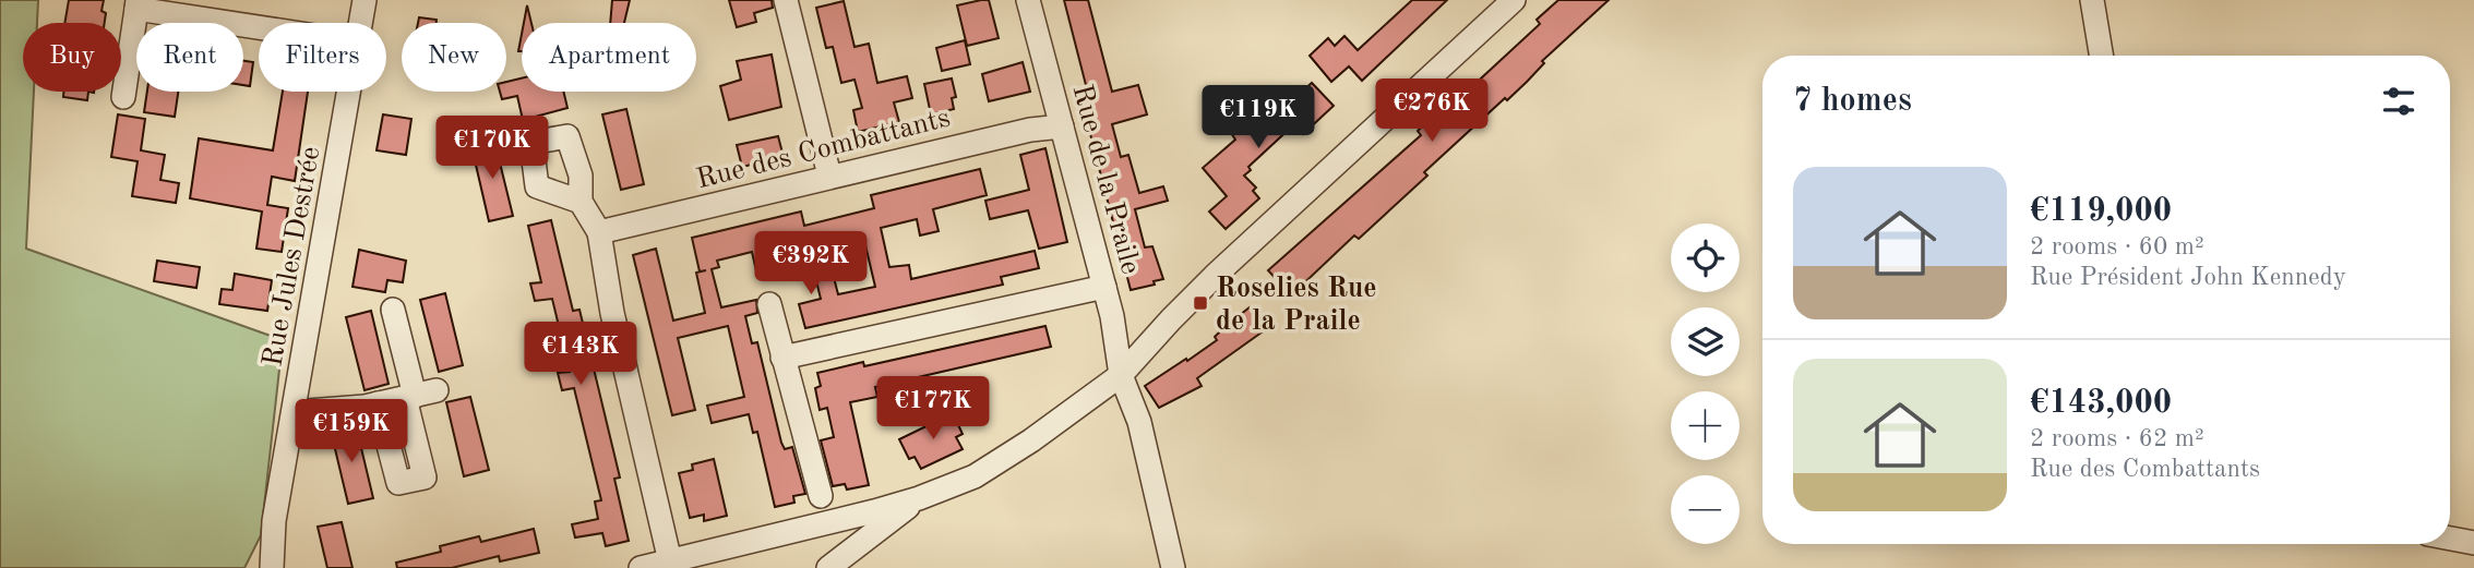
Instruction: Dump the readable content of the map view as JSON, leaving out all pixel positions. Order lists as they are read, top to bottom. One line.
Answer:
{"streets":{"street":["Rue des Combattants","Rue de la Praile","Rue Jules Destrée"]},"crossings":[["Rue des Combattants","Rue de la Praile"]],"places":{"transit":["Roselies Rue de la Praile"]},"page":{"chip":["Buy","Rent","Filters","New","Apartment"],"heading":"7 homes","price":["€276K","€119K","€170K","€392K","€143K","€177K","€159K"],"list":[{"name":"€119,000","note":"2 rooms · 60 m² · Rue Président John Kennedy"},{"name":"€143,000","note":"2 rooms · 62 m² · Rue des Combattants"}],"map_buttons":["+","−"]}}
